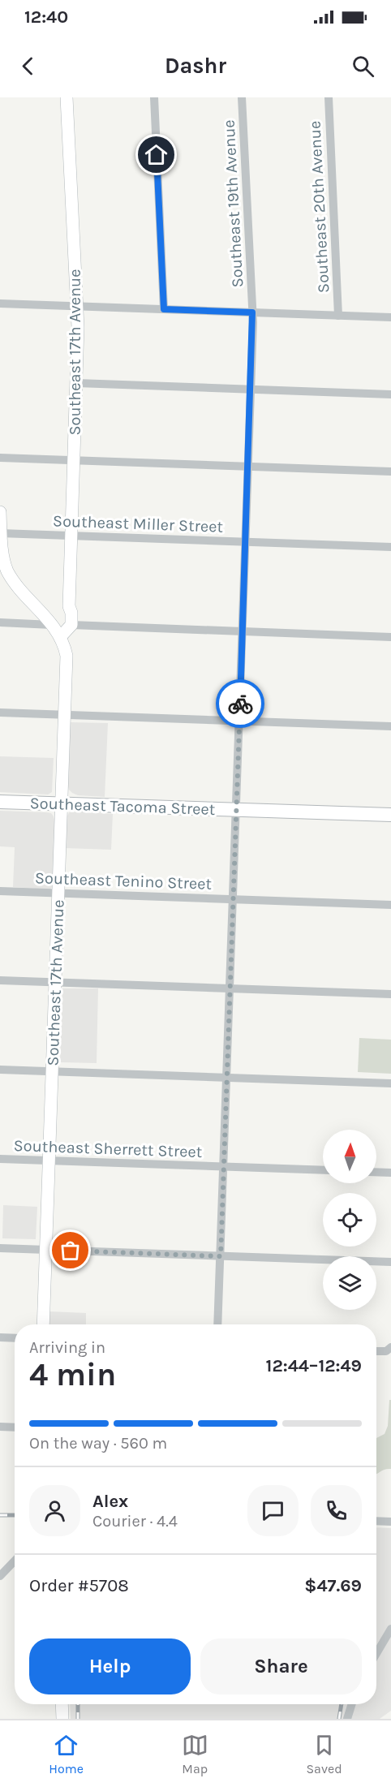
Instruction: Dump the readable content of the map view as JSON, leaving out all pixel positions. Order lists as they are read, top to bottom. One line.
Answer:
{"streets":{"main road":["Southeast 17th Avenue","Southeast Tacoma Street"],"street":["Southeast 19th Avenue","Southeast 20th Avenue","Southeast Miller Street","Southeast Tenino Street","Southeast Sherrett Street"]},"crossings":[["Southeast 19th Avenue","Southeast Miller Street"],["Southeast 19th Avenue","Southeast Tacoma Street"],["Southeast 19th Avenue","Southeast Tenino Street"],["Southeast 19th Avenue","Southeast Sherrett Street"],["Southeast 17th Avenue","Southeast Miller Street"],["Southeast 17th Avenue","Southeast Tacoma Street"],["Southeast 17th Avenue","Southeast Tenino Street"],["Southeast 17th Avenue","Southeast Sherrett Street"]],"north":"top","page":{"status":"12:40","header":"Dashr","heading":["4 min","Arriving in","12:44–12:49"],"panel":["Alex","Courier · 4.4","Order #5708","$47.69"],"bar":"On the way · 560 m","buttons":["Help","Share"],"tabs":["Home","Map","Saved"]}}
